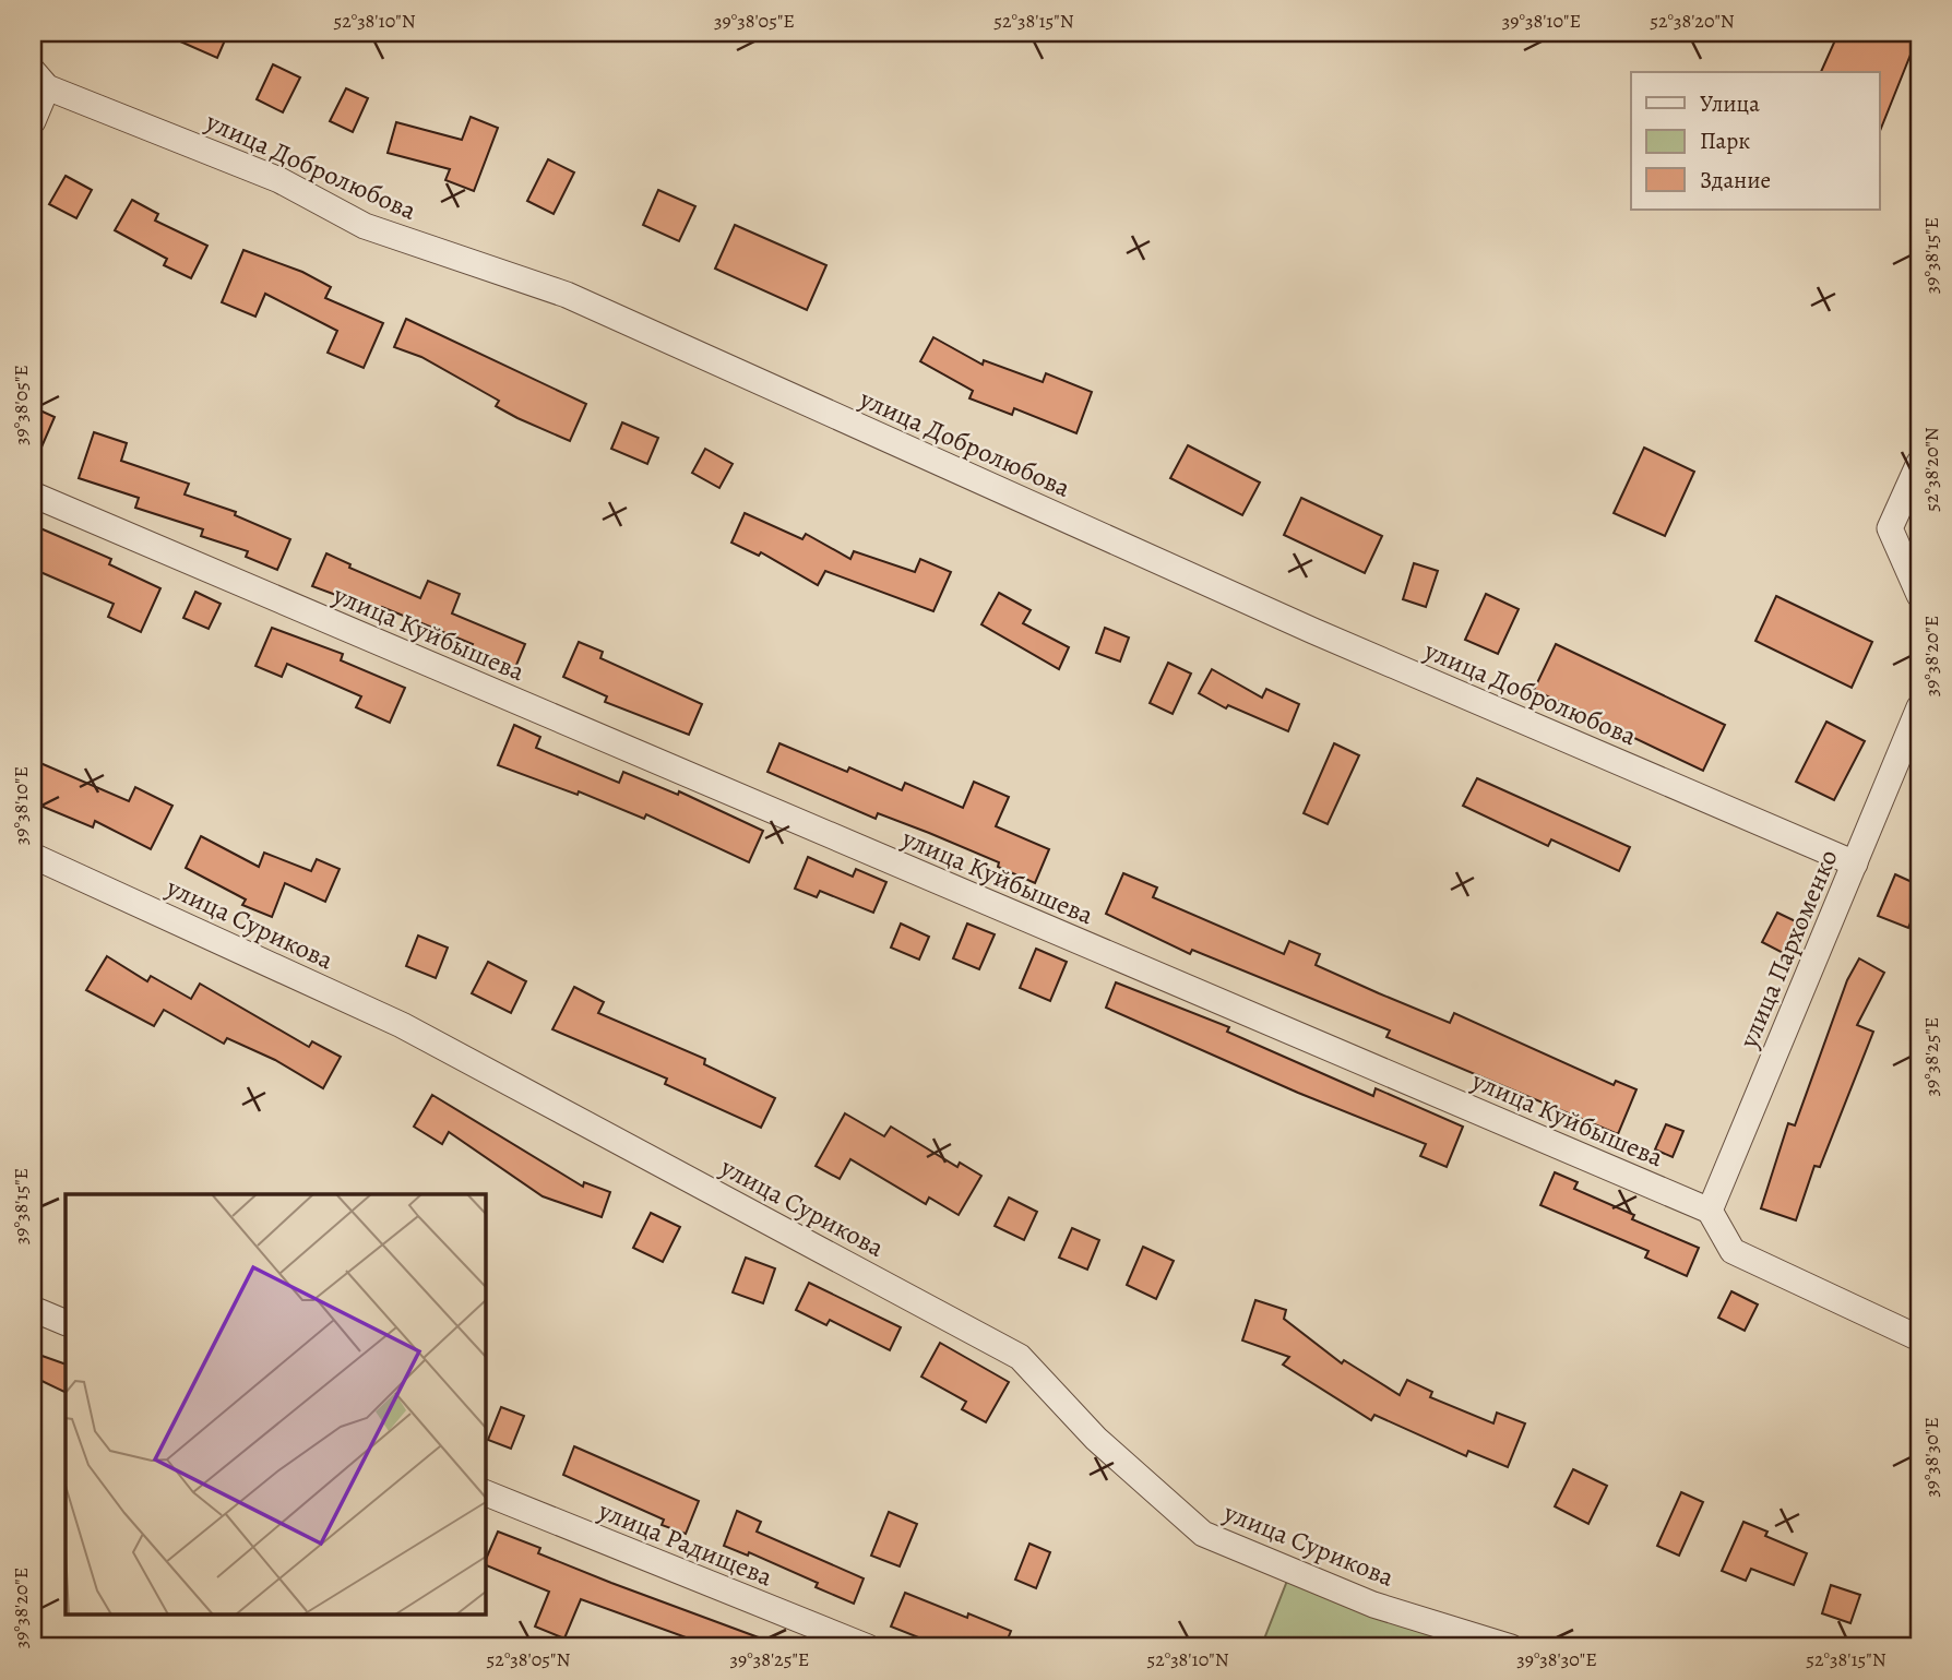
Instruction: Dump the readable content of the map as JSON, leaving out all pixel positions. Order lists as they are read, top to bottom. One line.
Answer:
{"streets":{"street":["улица Добролюбова","улица Куйбышева","улица Сурикова","улица Пархоменко","улица Радищева"]},"crossings":[["улица Добролюбова","улица Пархоменко"],["улица Куйбышева","улица Пархоменко"]],"legend":["Улица","Парк","Здание"],"coordinates":["52°38'10\"N","39°38'05\"E","52°38'15\"N","39°38'10\"E","52°38'20\"N","39°38'15\"E","39°38'20\"E","39°38'25\"E","39°38'30\"E","52°38'05\"N"]}
